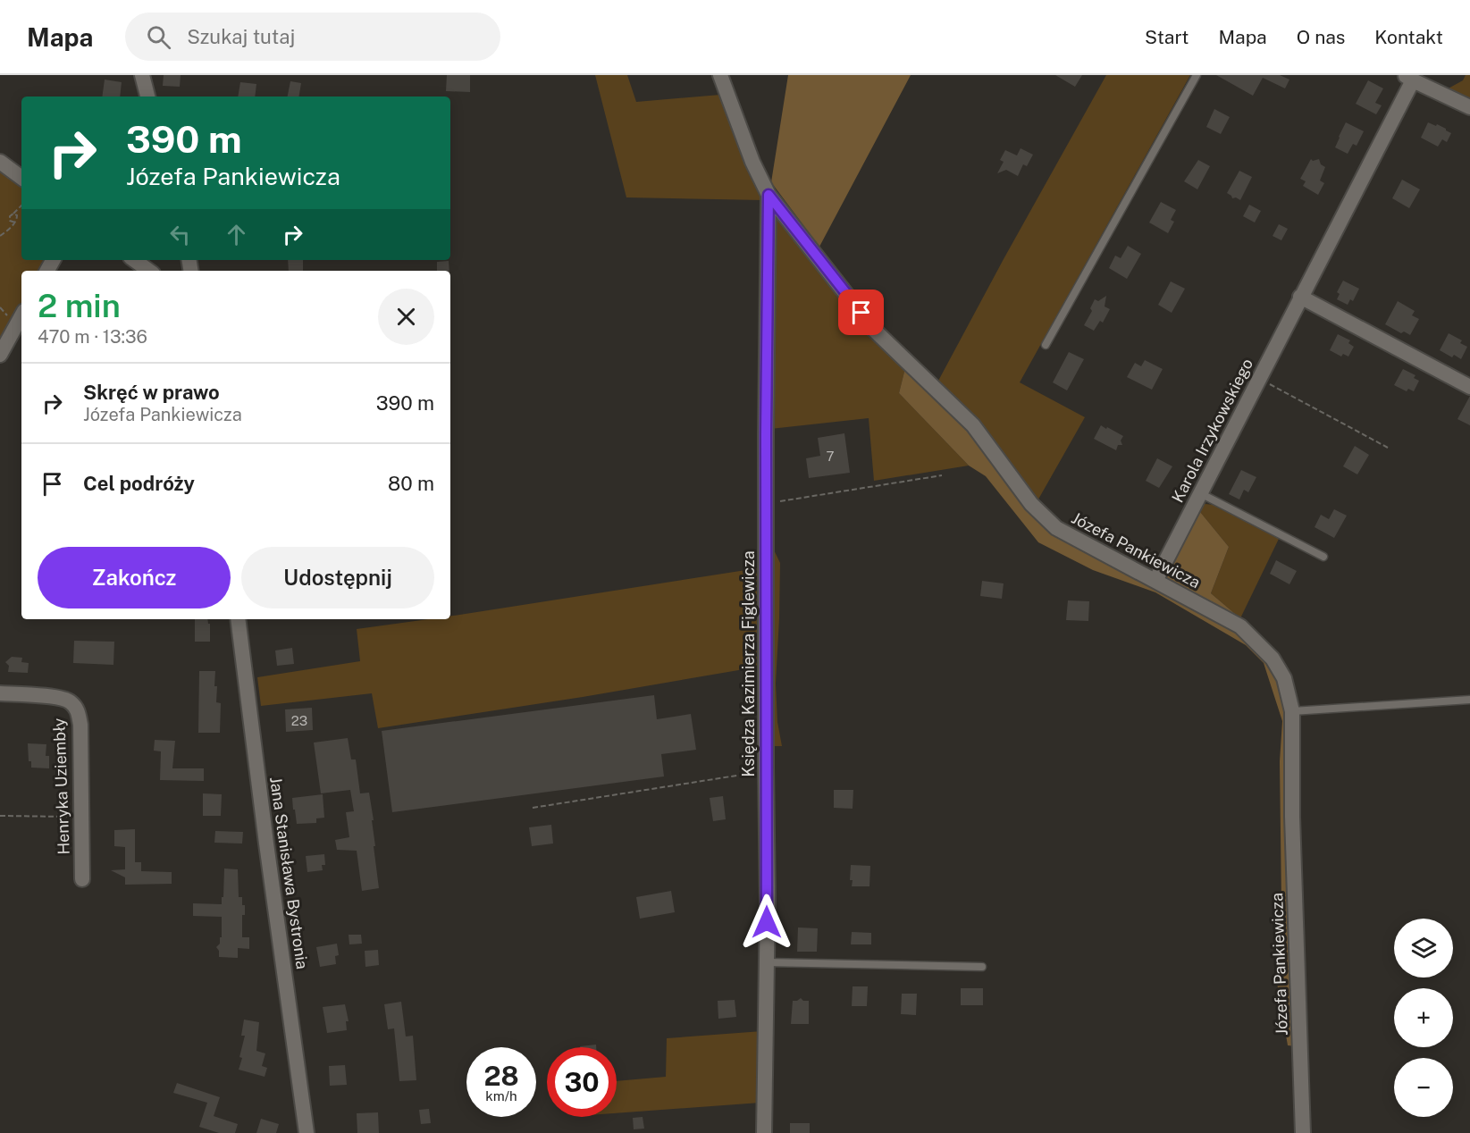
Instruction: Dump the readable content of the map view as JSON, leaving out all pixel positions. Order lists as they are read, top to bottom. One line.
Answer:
{"streets":{"street":["Karola Irzykowskiego","Józefa Pankiewicza","Księdza Kazimierza Figlewicza","Henryka Uziembły","Jana Stanisława Bystronia"]},"crossings":[["Karola Irzykowskiego","Józefa Pankiewicza"],["Józefa Pankiewicza","Księdza Kazimierza Figlewicza"]],"house_numbers":["7","23"],"page":{"header":"Mapa","search":"Szukaj tutaj","nav":["Start","Mapa","O nas","Kontakt"],"turn":["390 m","Józefa Pankiewicza"],"heading":["2 min","470 m · 13:36"],"list":[{"name":"Skręć w prawo","note":"Józefa Pankiewicza","value":"390 m"},{"name":"Cel podróży","value":"80 m"}],"buttons":["Zakończ","Udostępnij"],"map_buttons":["+","−"],"speed":"28 km/h","limit":"30"}}
